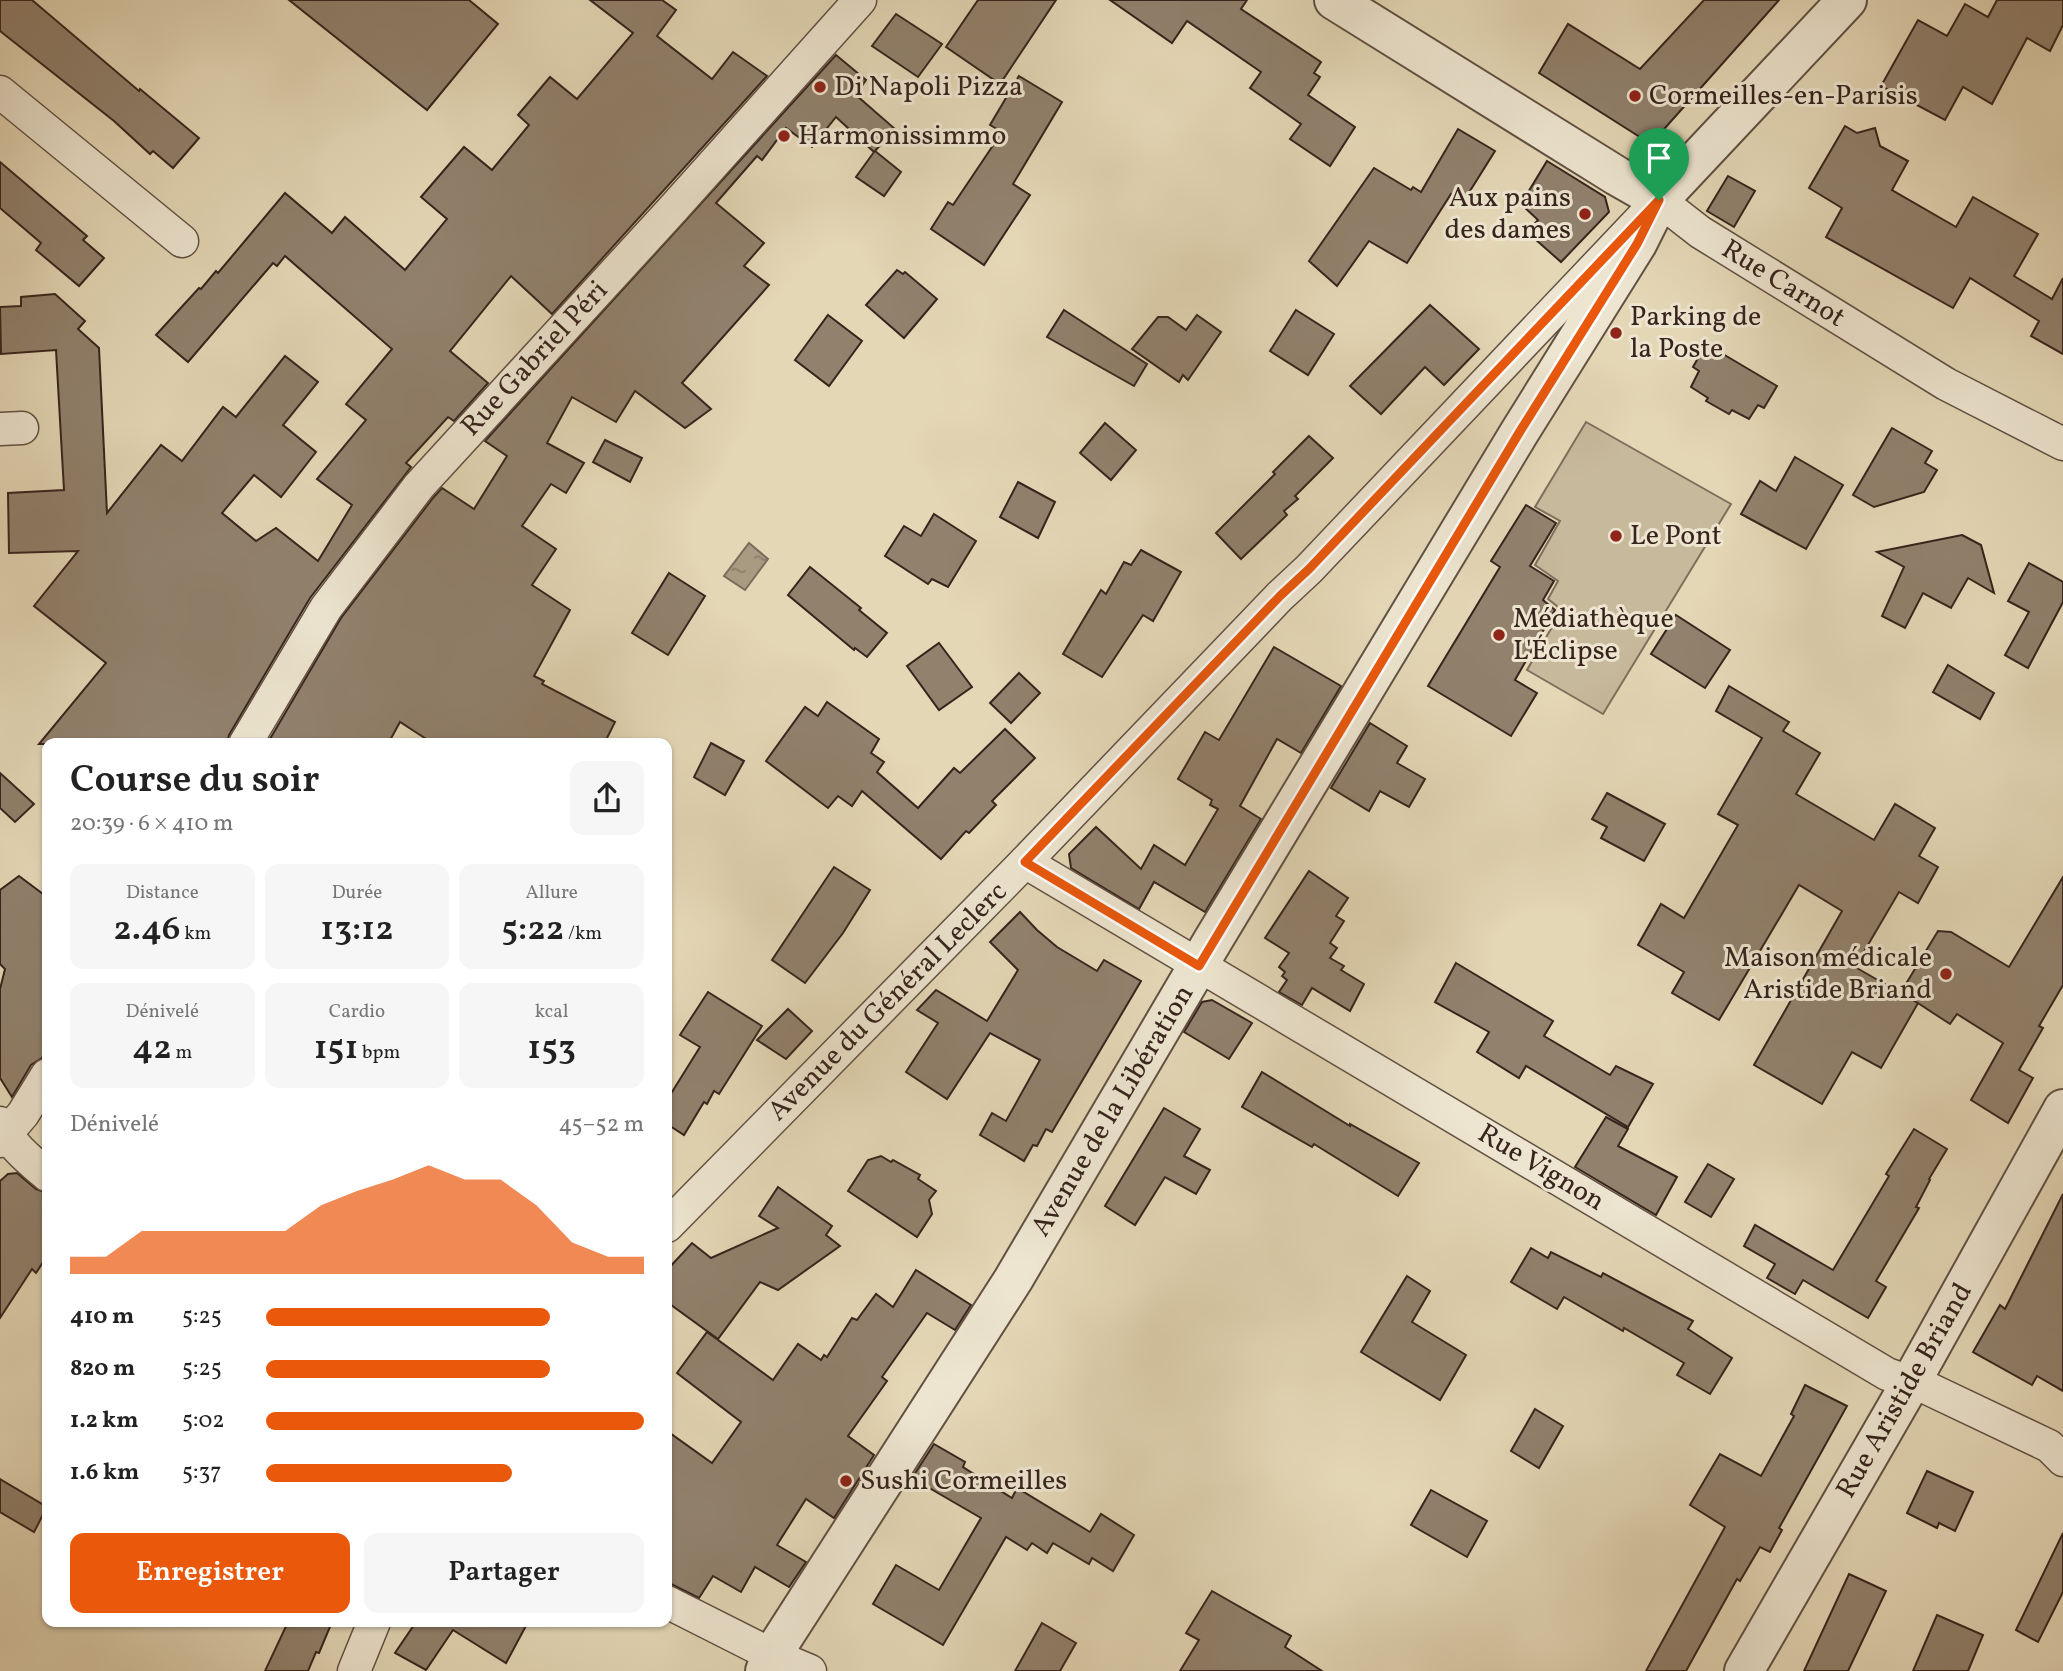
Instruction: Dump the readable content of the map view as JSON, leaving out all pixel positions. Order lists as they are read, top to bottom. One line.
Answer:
{"streets":{"street":["Rue Carnot","Rue Gabriel Péri","Avenue du Général Leclerc","Avenue de la Libération","Rue Vignon","Rue Aristide Briand"]},"crossings":[["Rue Carnot","Avenue du Général Leclerc"],["Rue Carnot","Avenue de la Libération"],["Avenue du Général Leclerc","Avenue de la Libération"],["Avenue du Général Leclerc","Rue Vignon"],["Avenue de la Libération","Rue Vignon"],["Rue Vignon","Rue Aristide Briand"]],"places":["Di Napoli Pizza","Cormeilles-en-Parisis","Harmonissimmo","Aux pains des dames","Parking de la Poste","Le Pont","Médiathèque L'Éclipse","Maison médicale Aristide Briand","Sushi Cormeilles"],"page":{"heading":["Course du soir","20:39 · 6 × 410 m"],"stats":[["Distance","2.46 km"],["Durée","13:12"],["Allure","5:22 /km"],["Dénivelé","42 m"],["Cardio","151 bpm"],["kcal","153"]],"chart":["Dénivelé","45–52 m"],"list":[{"name":"410 m","note":"5:25"},{"name":"820 m","note":"5:25"},{"name":"1.2 km","note":"5:02"},{"name":"1.6 km","note":"5:37"}],"buttons":["Enregistrer","Partager"]}}
